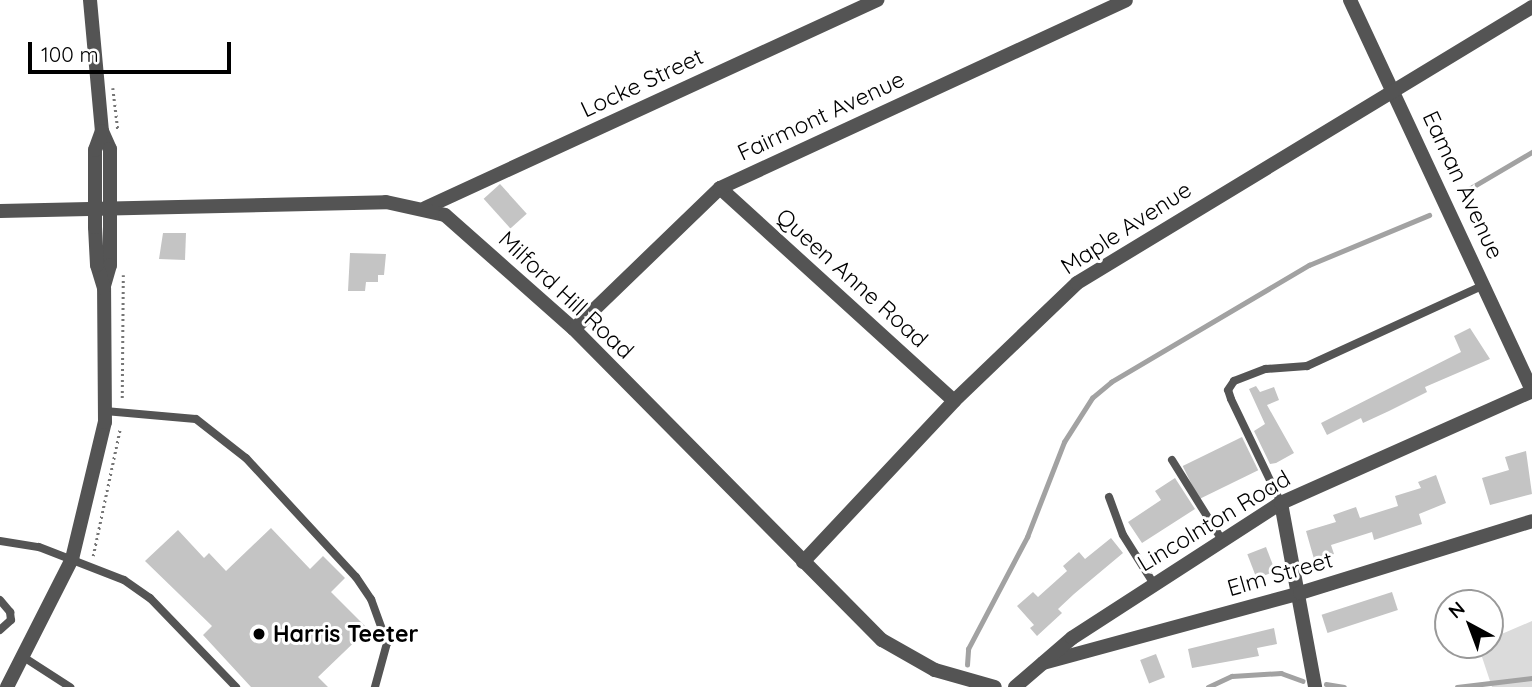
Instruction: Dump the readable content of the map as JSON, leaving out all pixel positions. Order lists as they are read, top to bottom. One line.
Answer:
{"streets":{"street":["Locke Street","Fairmont Avenue","Eaman Avenue","Maple Avenue","Queen Anne Road","Milford Hill Road","Lincolnton Road","Elm Street"]},"crossings":[["Locke Street","Milford Hill Road"],["Fairmont Avenue","Queen Anne Road"],["Fairmont Avenue","Milford Hill Road"],["Eaman Avenue","Maple Avenue"],["Eaman Avenue","Lincolnton Road"],["Maple Avenue","Queen Anne Road"],["Maple Avenue","Milford Hill Road"],["Lincolnton Road","Elm Street"]],"places":["Harris Teeter"],"scale_bar":"100 m","north":"top left"}
